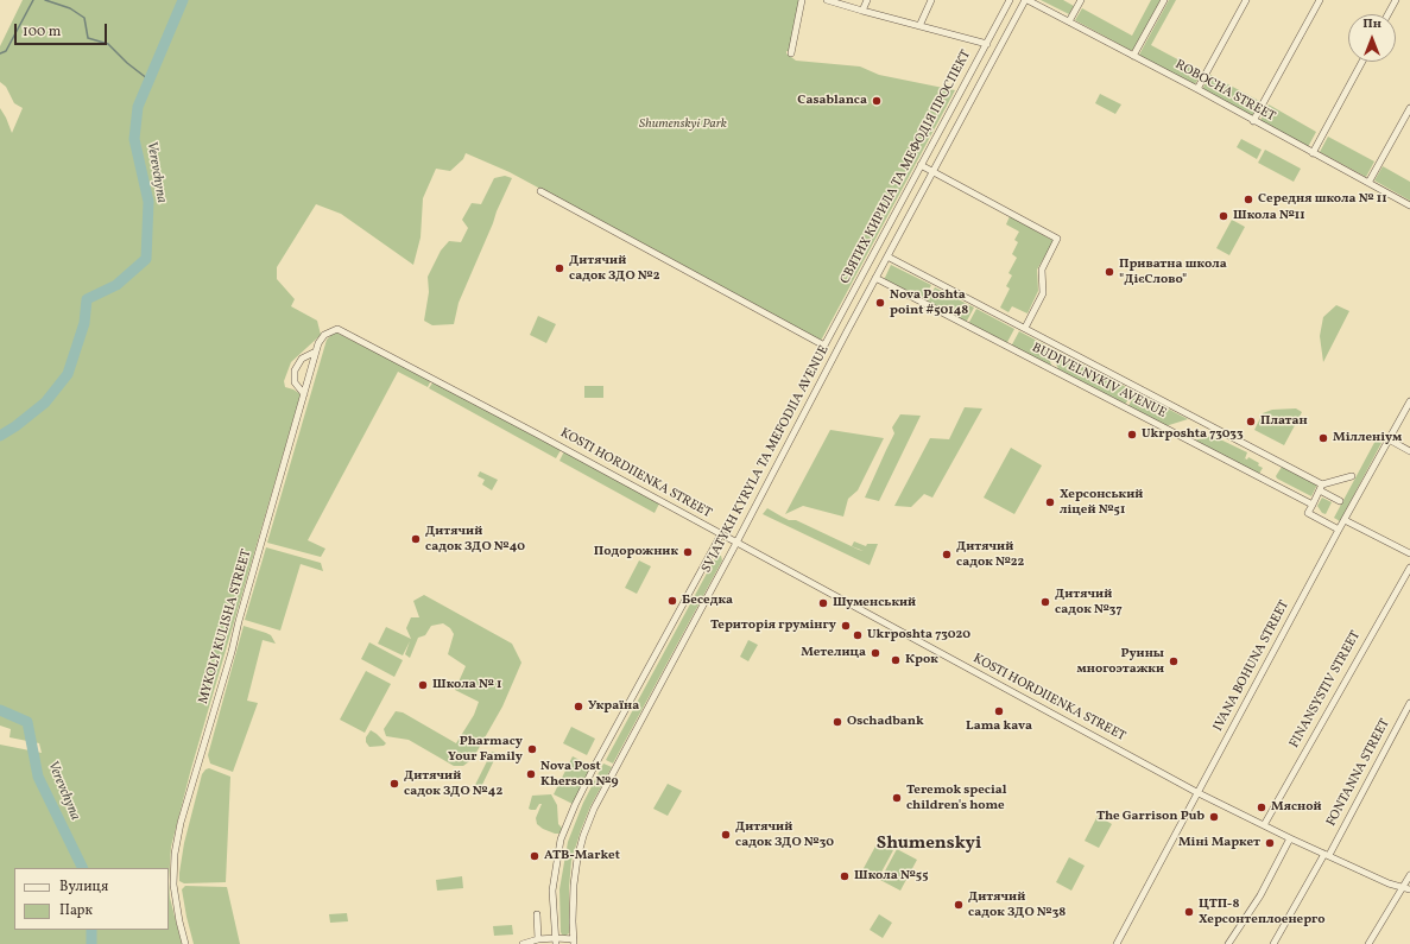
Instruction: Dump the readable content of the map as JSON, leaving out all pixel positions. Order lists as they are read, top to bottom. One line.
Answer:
{"streets":{"street":["ROBOCHA STREET","СВЯТИХ КИРИЛА ТА МЕФОДІЯ ПРОСПЕКТ","BUDIVELNYKIV AVENUE","SVIATYKH KYRYLA TA MEFODIIA AVENUE","KOSTI HORDIIENKA STREET","MYKOLY KULISHA STREET","IVANA BOHUNA STREET","FINANSYSTIV STREET","FONTANNA STREET"]},"crossings":[["ROBOCHA STREET","SVIATYKH KYRYLA TA MEFODIIA AVENUE"],["BUDIVELNYKIV AVENUE","SVIATYKH KYRYLA TA MEFODIIA AVENUE"],["SVIATYKH KYRYLA TA MEFODIIA AVENUE","KOSTI HORDIIENKA STREET"],["KOSTI HORDIIENKA STREET","MYKOLY KULISHA STREET"],["KOSTI HORDIIENKA STREET","IVANA BOHUNA STREET"],["KOSTI HORDIIENKA STREET","FINANSYSTIV STREET"]],"districts":["Shumenskyi"],"water":["Verevchyna"],"parks":["Shumenskyi Park"],"places":["Casablanca","Середня школа № 11","Школа №11","Дитячий садок ЗДО №2","Приватна школа \"ДієСлово\"","Nova Poshta point #50148","Платан","Ukrposhta 73033","Мілленіум","Херсонський ліцей №51","Дитячий садок ЗДО №40","Подорожник","Дитячий садок №22","Беседка","Дитячий садок №37","Шуменський","Територія грумінгу","Ukrposhta 73020","Метелица","Крок","Руины многоэтажки","Школа № 1","Україна","Lama kava","Oschadbank","Pharmacy Your Family","Nova Post Kherson №9","Дитячий садок ЗДО №42","Teremok special children's home","Мясной","The Garrison Pub","Дитячий садок ЗДО №30","Міні Маркет","ATB-Market","Школа №55","Дитячий садок ЗДО №38","ЦТП-8 Херсонтеплоенерго"],"legend":["Вулиця","Парк"],"scale_bar":"100 m","north":"top"}
